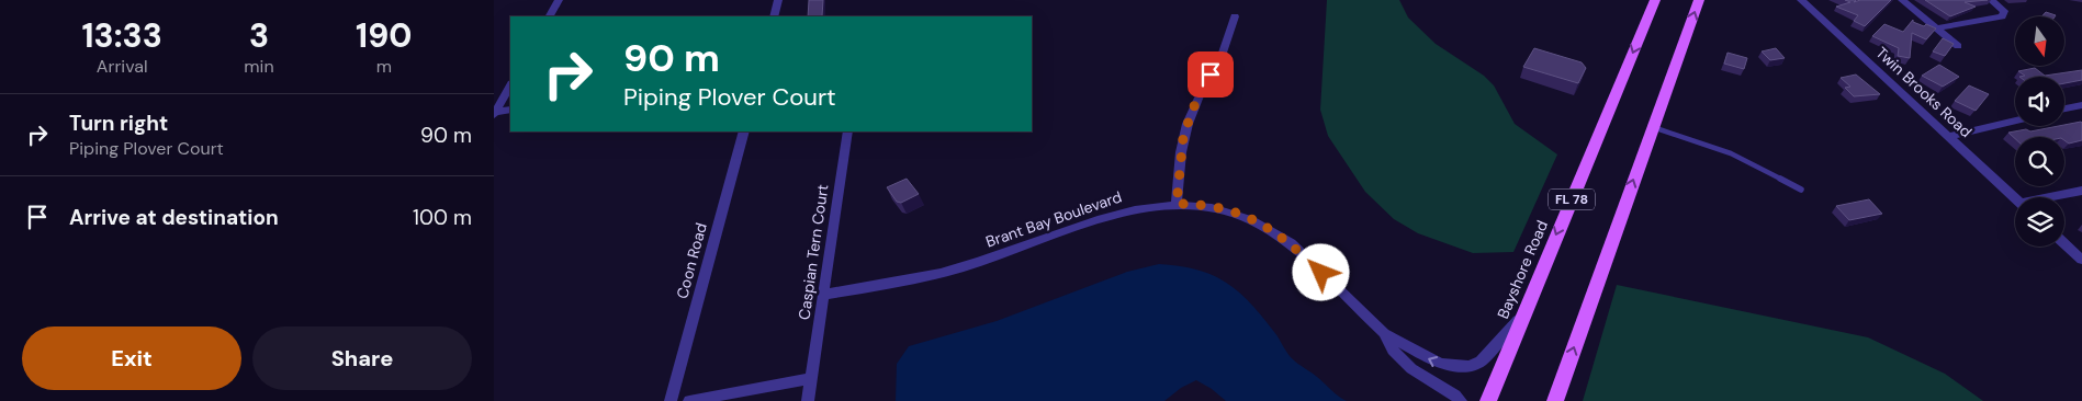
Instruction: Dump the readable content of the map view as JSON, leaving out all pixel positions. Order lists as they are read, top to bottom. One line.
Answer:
{"streets":{"main road":["FL 78","Bayshore Road"],"street":["Twin Brooks Road","Brant Bay Boulevard","Caspian Tern Court","Coon Road"]},"crossings":[["Brant Bay Boulevard","Caspian Tern Court"],["Brant Bay Boulevard","Bayshore Road"]],"north":"bottom","page":{"eta":["13:33","Arrival","3","min","190","m"],"turn":["90 m","Piping Plover Court"],"list":[{"name":"Turn right","note":"Piping Plover Court","value":"90 m"},{"name":"Arrive at destination","value":"100 m"}],"buttons":["Exit","Share"]}}
